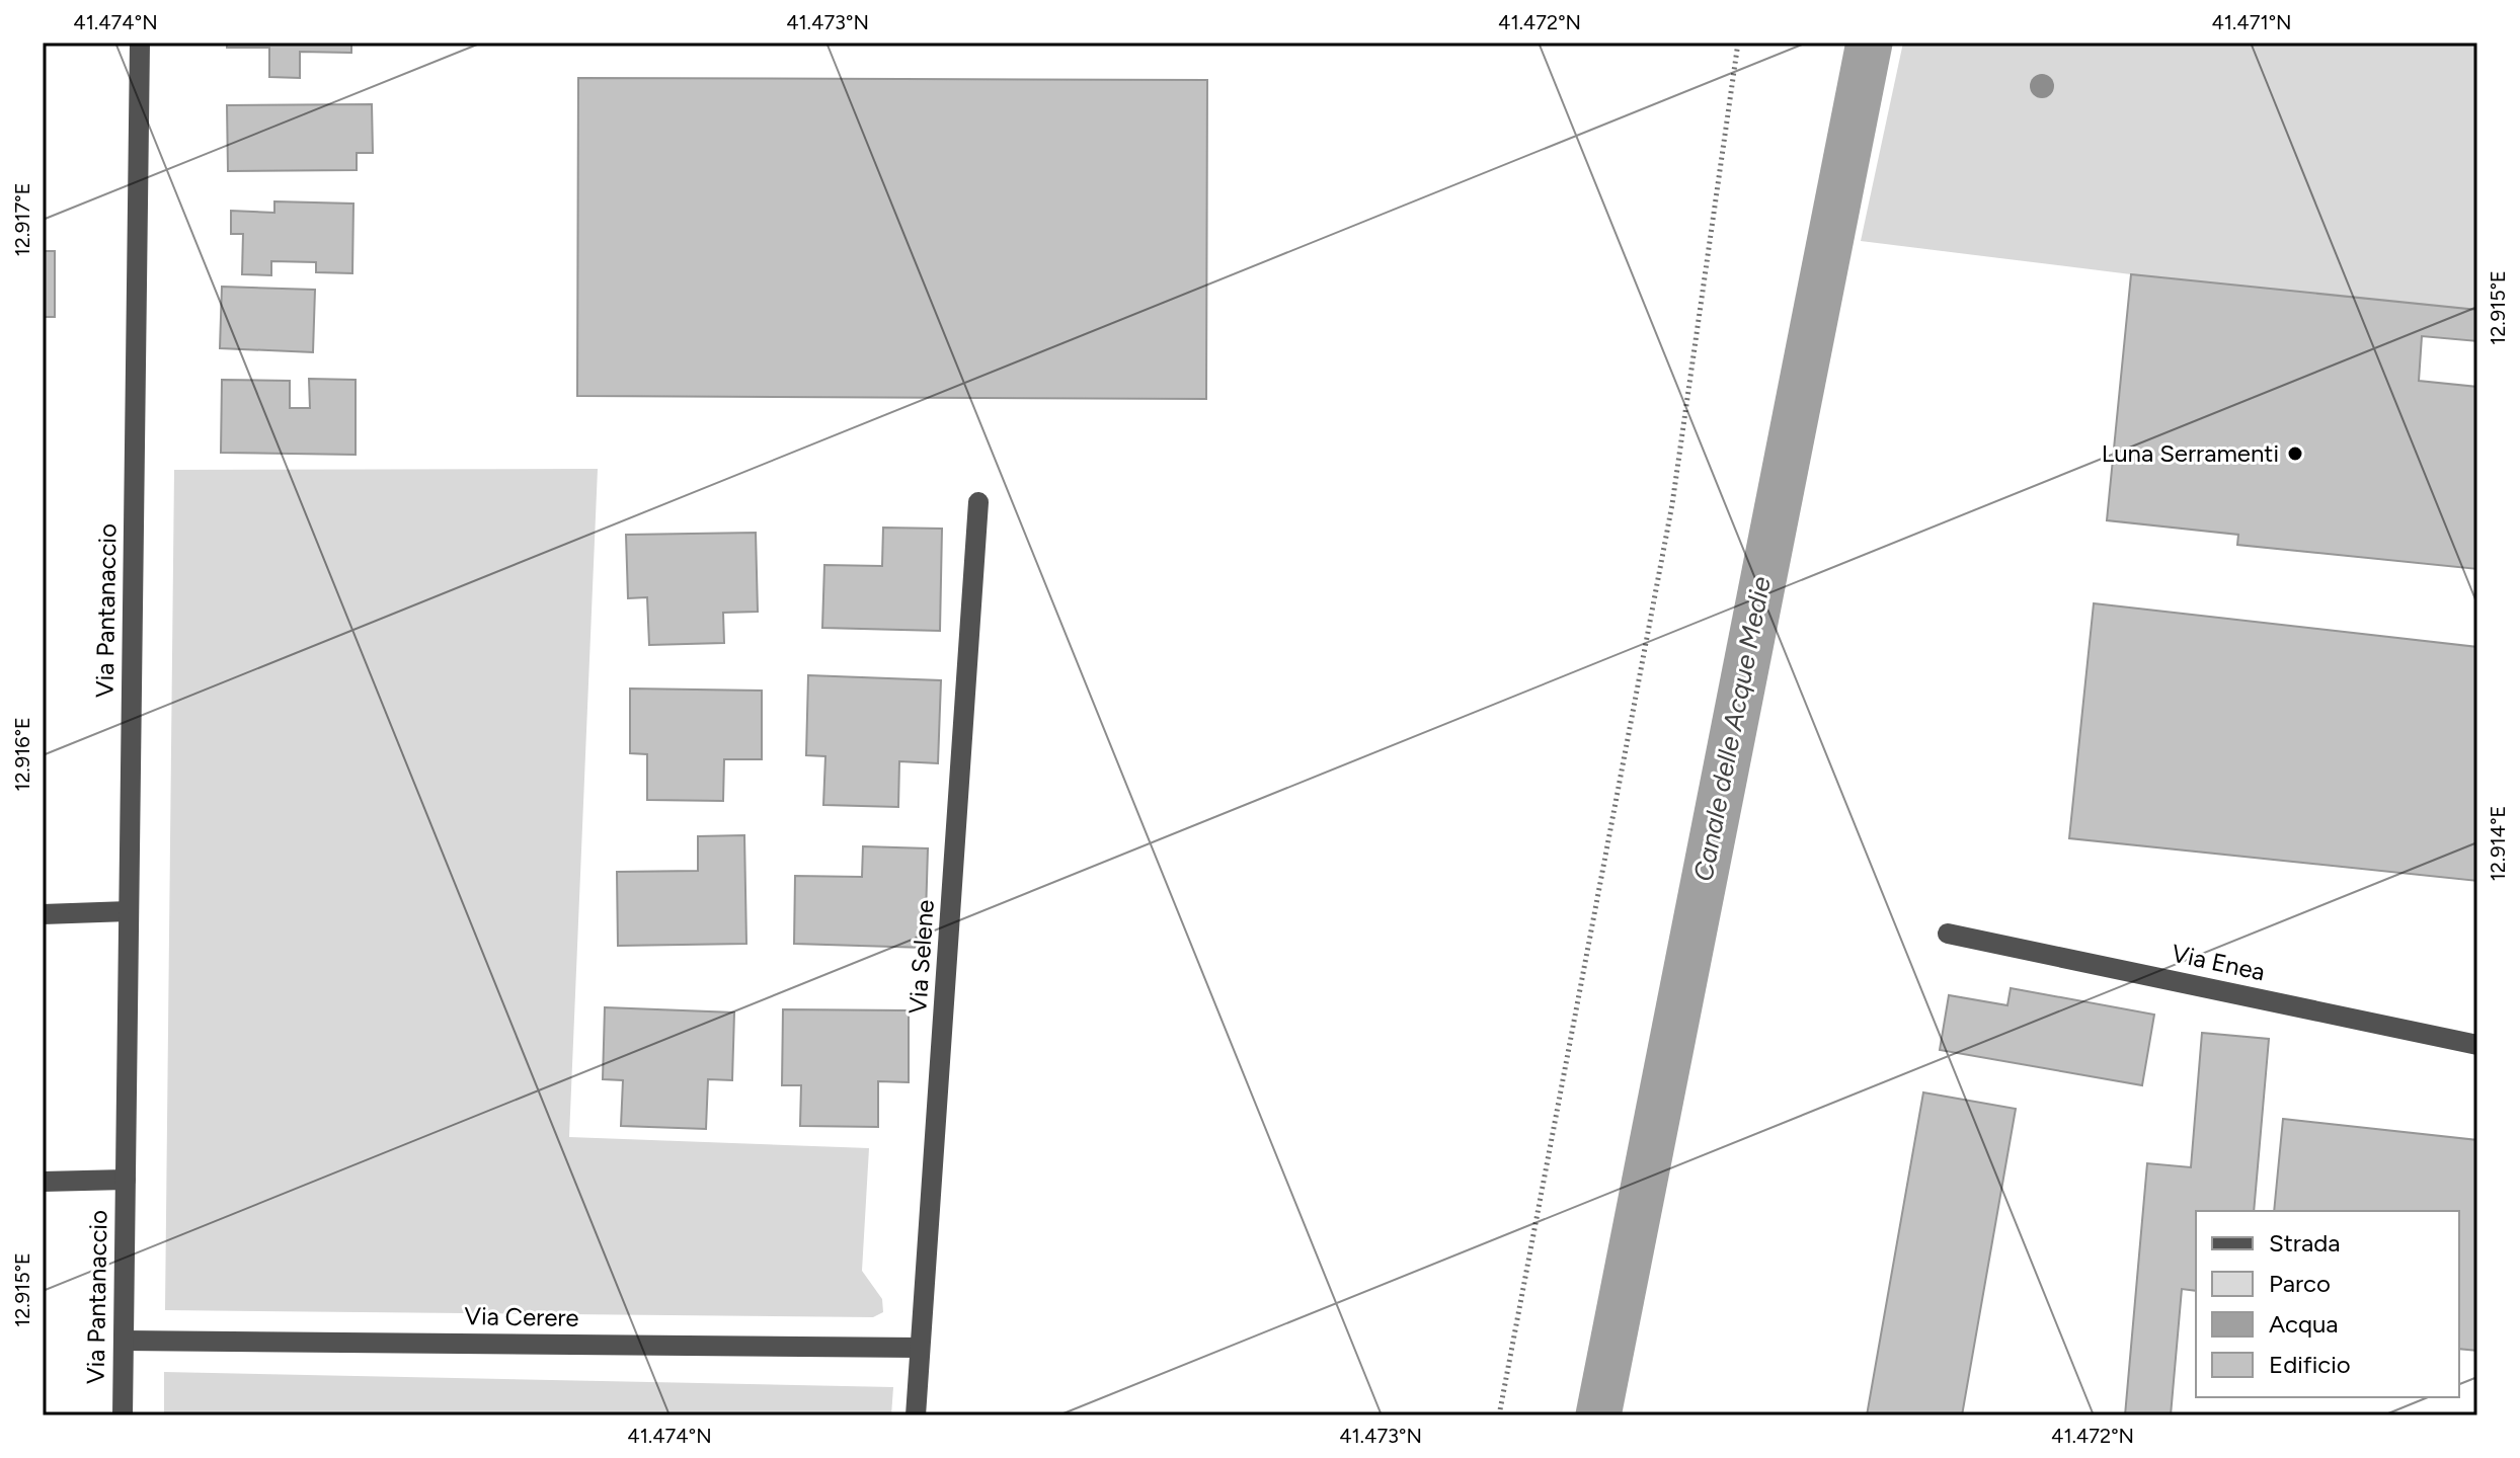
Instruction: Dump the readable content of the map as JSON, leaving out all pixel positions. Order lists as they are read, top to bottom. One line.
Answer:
{"streets":{"street":["Via Pantanaccio","Via Selene","Via Enea","Via Cerere"]},"crossings":[["Via Pantanaccio","Via Cerere"],["Via Selene","Via Cerere"]],"water":["Canale delle Acque Medie"],"places":["Luna Serramenti"],"legend":["Strada","Parco","Acqua","Edificio"],"coordinates":["41.474°N","41.473°N","41.472°N","41.471°N","12.917°E","12.915°E","12.916°E","12.914°E"]}
